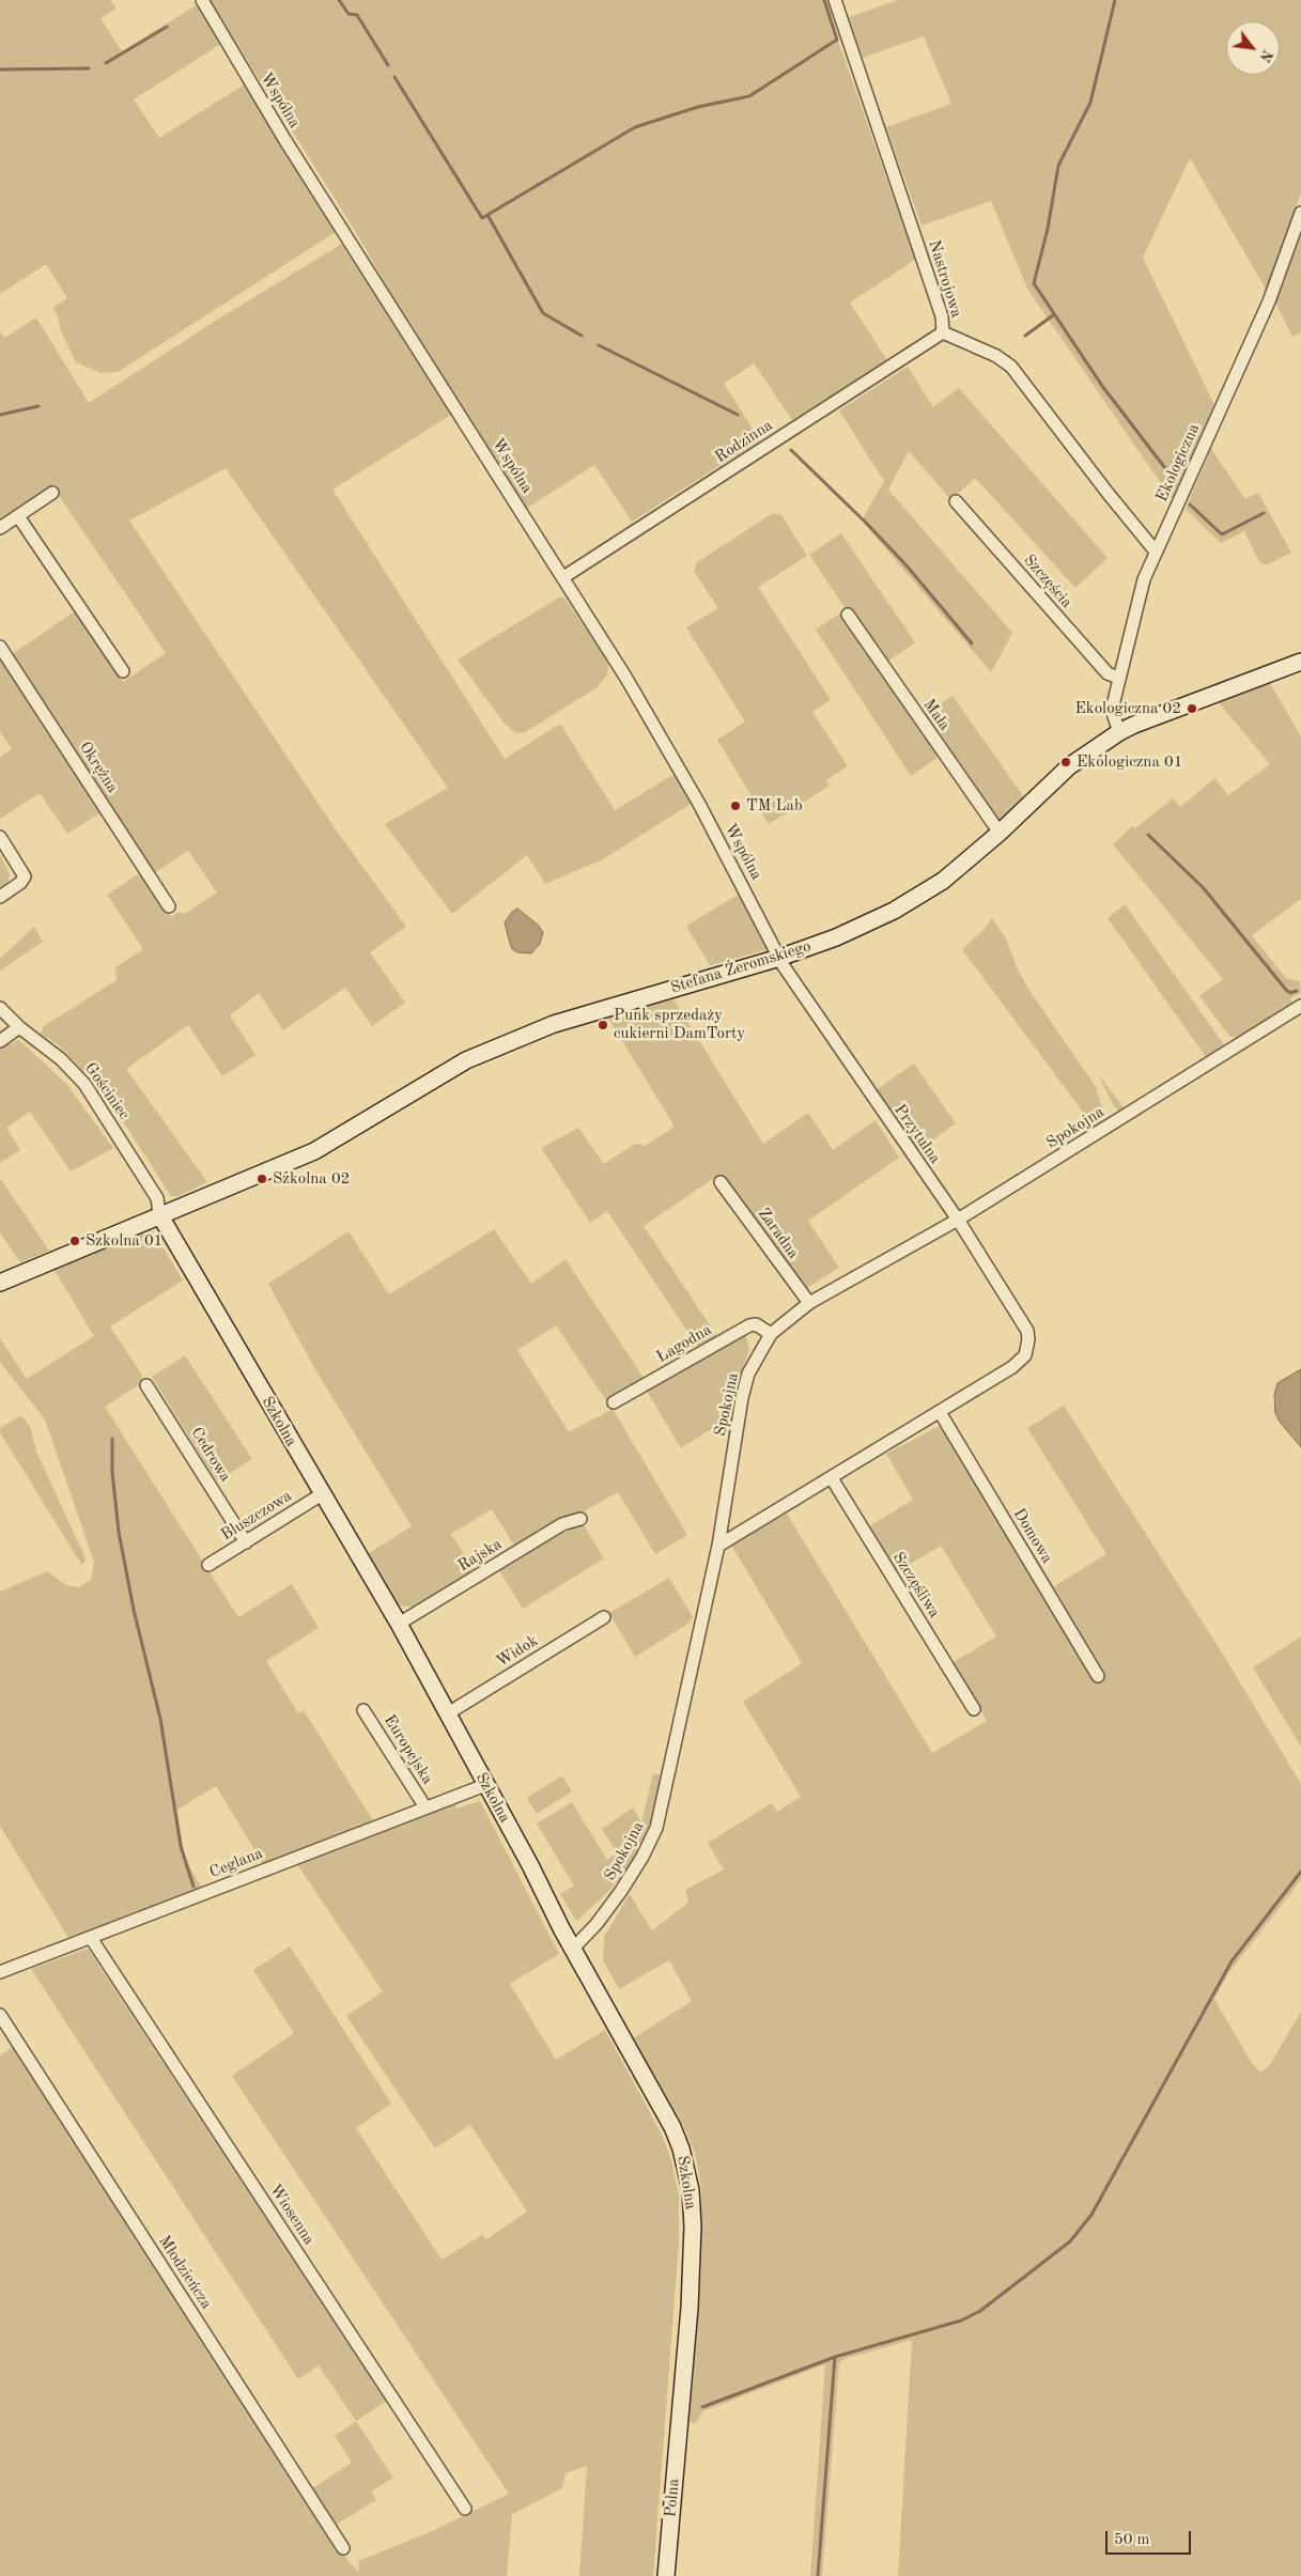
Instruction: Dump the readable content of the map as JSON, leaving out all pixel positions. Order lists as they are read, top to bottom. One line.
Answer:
{"streets":{"street":["Wspólna","Nastrojowa","Rodzinna","Ekologiczna","Szczęścia","Mała","Okrężna","Stefana Żeromskiego","Gościniec","Spokojna","Przytulna","Zaradna","Łagodna","Szkolna","Cedrowa","Bluszczowa","Domowa","Rajska","Szczęśliwa","Widok","Europejska","Ceglana","Wiosenna","Młodzieńcza","Polna"]},"crossings":[["Wspólna","Rodzinna"],["Wspólna","Stefana Żeromskiego"],["Wspólna","Przytulna"],["Nastrojowa","Rodzinna"],["Nastrojowa","Ekologiczna"],["Ekologiczna","Szczęścia"],["Ekologiczna","Stefana Żeromskiego"],["Mała","Stefana Żeromskiego"],["Stefana Żeromskiego","Gościniec"],["Stefana Żeromskiego","Przytulna"],["Stefana Żeromskiego","Szkolna"],["Gościniec","Szkolna"],["Spokojna","Przytulna"],["Spokojna","Zaradna"],["Spokojna","Łagodna"],["Spokojna","Szkolna"],["Przytulna","Domowa"],["Szkolna","Bluszczowa"],["Szkolna","Rajska"],["Szkolna","Widok"],["Szkolna","Ceglana"],["Szkolna","Polna"],["Cedrowa","Bluszczowa"],["Europejska","Ceglana"],["Ceglana","Wiosenna"]],"places":["Ekologiczna 02","Ekologiczna 01","TM Lab","Punk sprzedaży cukierni DamTorty","Szkolna 02","Szkolna 01"],"scale_bar":"50 m","north":"bottom right"}
